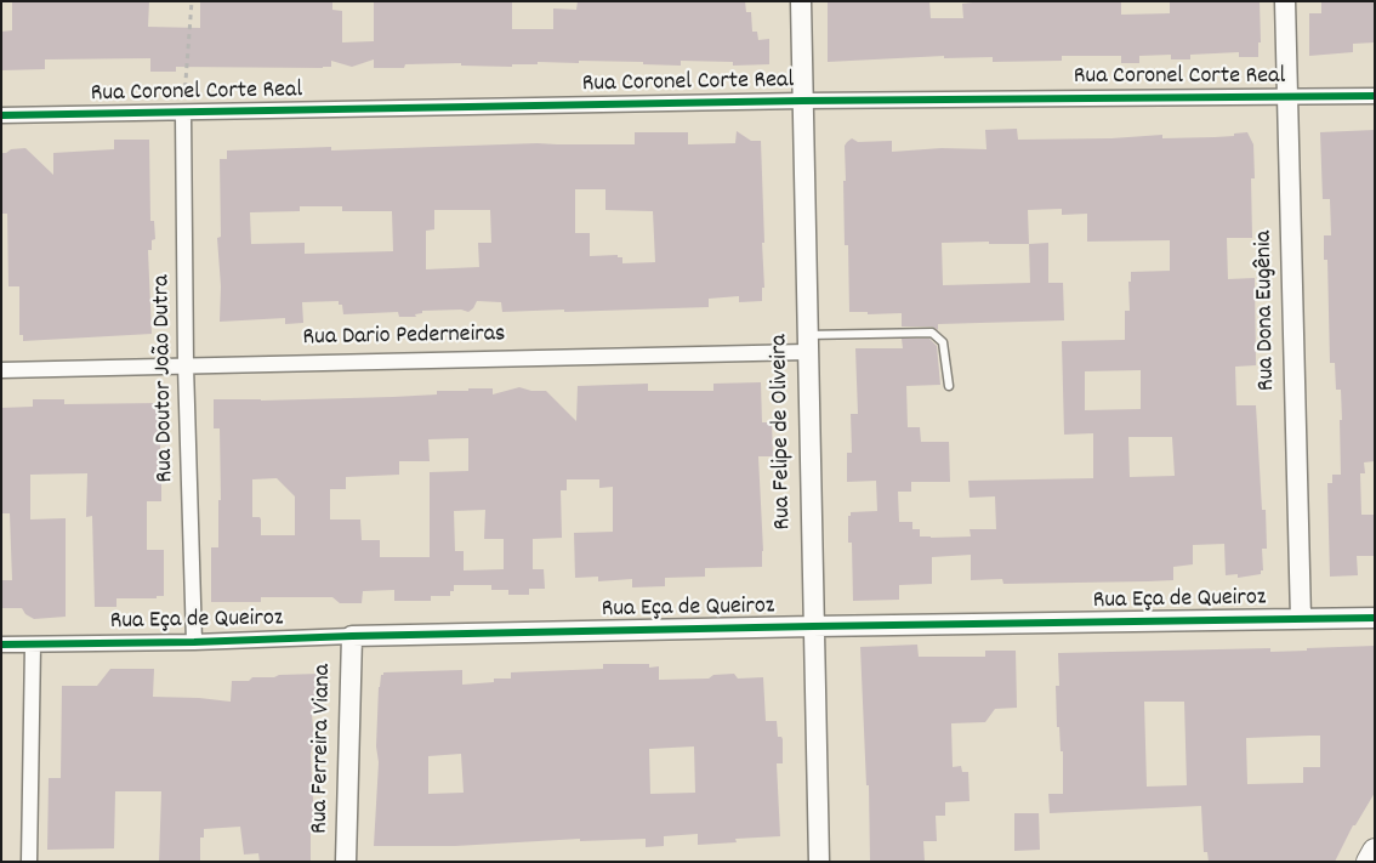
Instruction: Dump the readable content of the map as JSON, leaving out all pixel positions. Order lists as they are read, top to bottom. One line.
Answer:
{"streets":{"street":["Rua Coronel Corte Real","Rua Dona Eugênia","Rua Dario Pederneiras","Rua Doutor João Dutra","Rua Felipe de Oliveira","Rua Eça de Queiroz","Rua Ferreira Viana"]},"crossings":[["Rua Coronel Corte Real","Rua Dona Eugênia"],["Rua Coronel Corte Real","Rua Doutor João Dutra"],["Rua Coronel Corte Real","Rua Felipe de Oliveira"],["Rua Dona Eugênia","Rua Eça de Queiroz"],["Rua Dario Pederneiras","Rua Doutor João Dutra"],["Rua Dario Pederneiras","Rua Felipe de Oliveira"],["Rua Doutor João Dutra","Rua Eça de Queiroz"],["Rua Felipe de Oliveira","Rua Eça de Queiroz"],["Rua Eça de Queiroz","Rua Ferreira Viana"]]}
